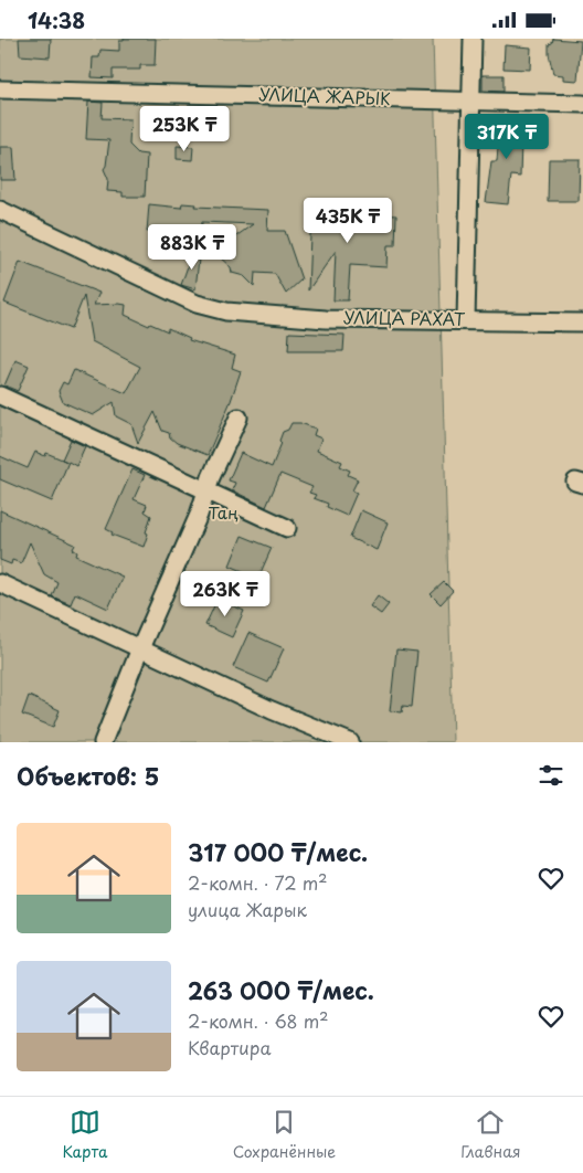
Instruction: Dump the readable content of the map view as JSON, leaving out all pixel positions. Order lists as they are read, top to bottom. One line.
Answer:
{"streets":{"street":["УЛИЦА ЖАРЫК","УЛИЦА РАХАТ"]},"parks":["Таң"],"page":{"status":"14:38","price":["253K ₸","317K ₸","435K ₸","883K ₸","263K ₸"],"heading":"Объектов: 5","list":[{"name":"317 000 ₸/мес.","note":"2-комн. · 72 m² · улица Жарык"},{"name":"263 000 ₸/мес.","note":"2-комн. · 68 m² · Квартира"}],"tabs":["Карта","Сохранённые","Главная"]}}
